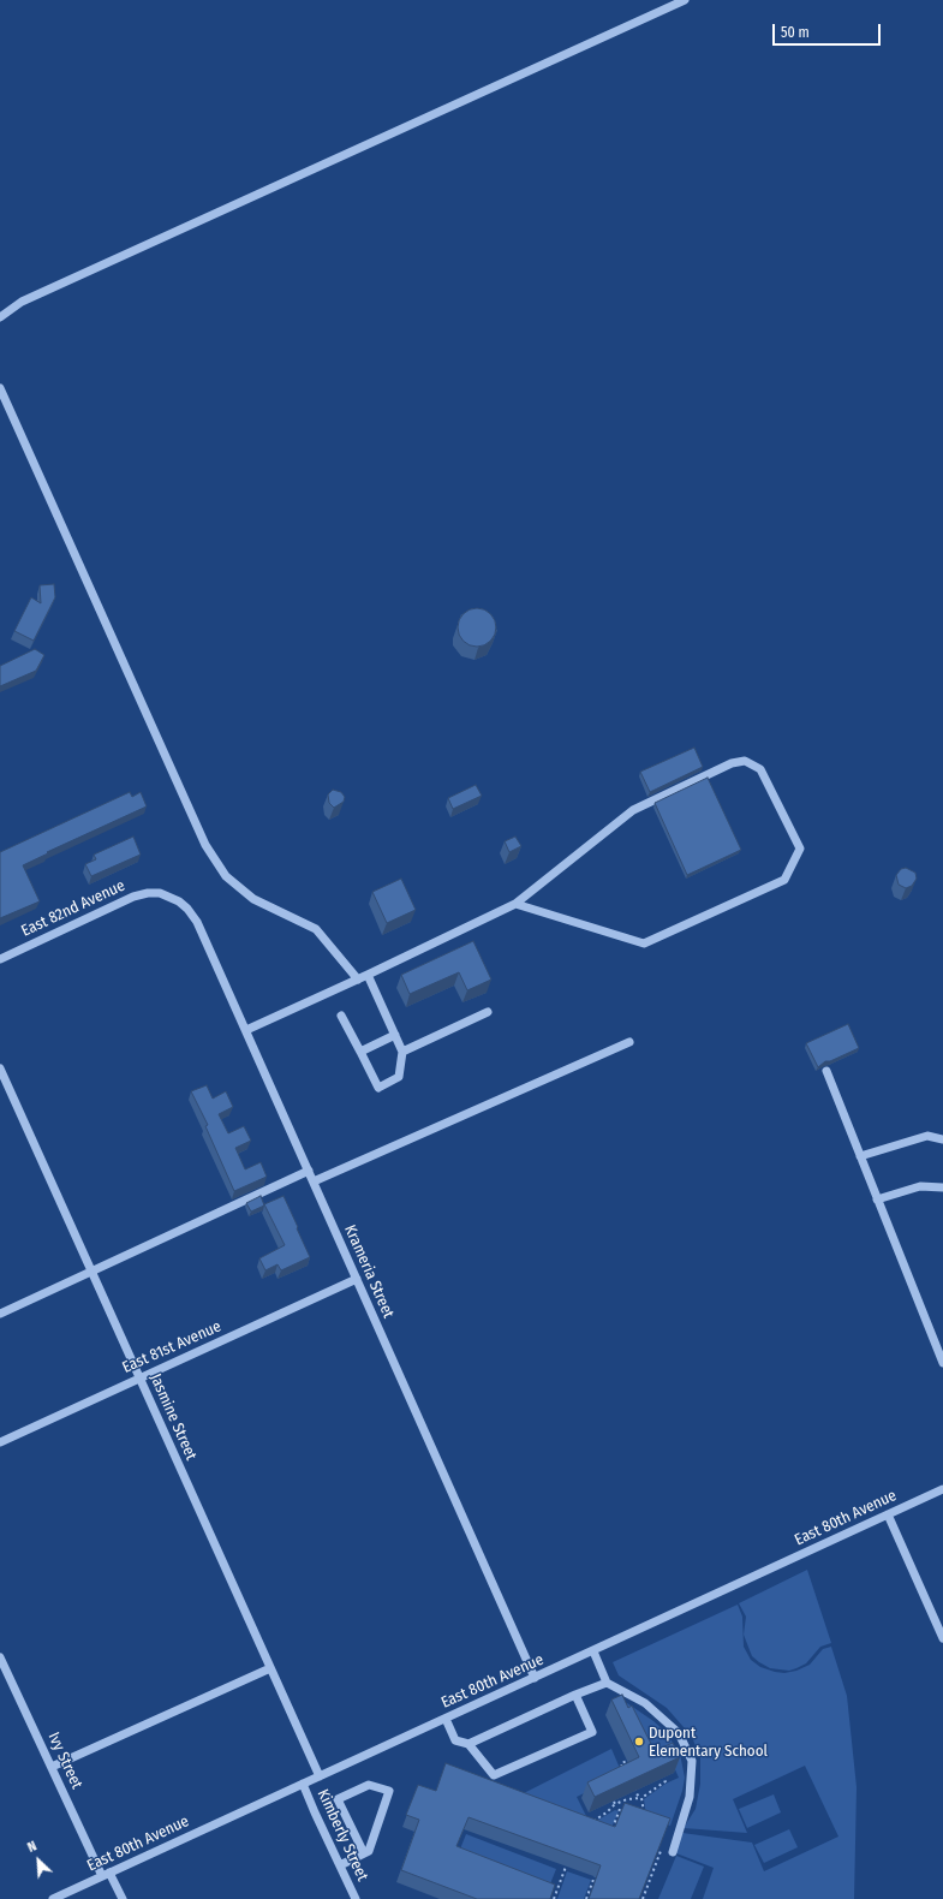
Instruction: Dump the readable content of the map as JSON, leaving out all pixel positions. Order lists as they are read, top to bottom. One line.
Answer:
{"streets":{"street":["East 82nd Avenue","Krameria Street","East 81st Avenue","Jasmine Street","East 80th Avenue","Ivy Street","Kimberly Street"]},"crossings":[["East 82nd Avenue","Krameria Street"],["Krameria Street","East 81st Avenue"],["Krameria Street","East 80th Avenue"],["East 81st Avenue","Jasmine Street"],["Jasmine Street","East 80th Avenue"],["East 80th Avenue","Ivy Street"],["East 80th Avenue","Kimberly Street"]],"places":["Dupont Elementary School"],"scale_bar":"50 m","north":"top left"}
